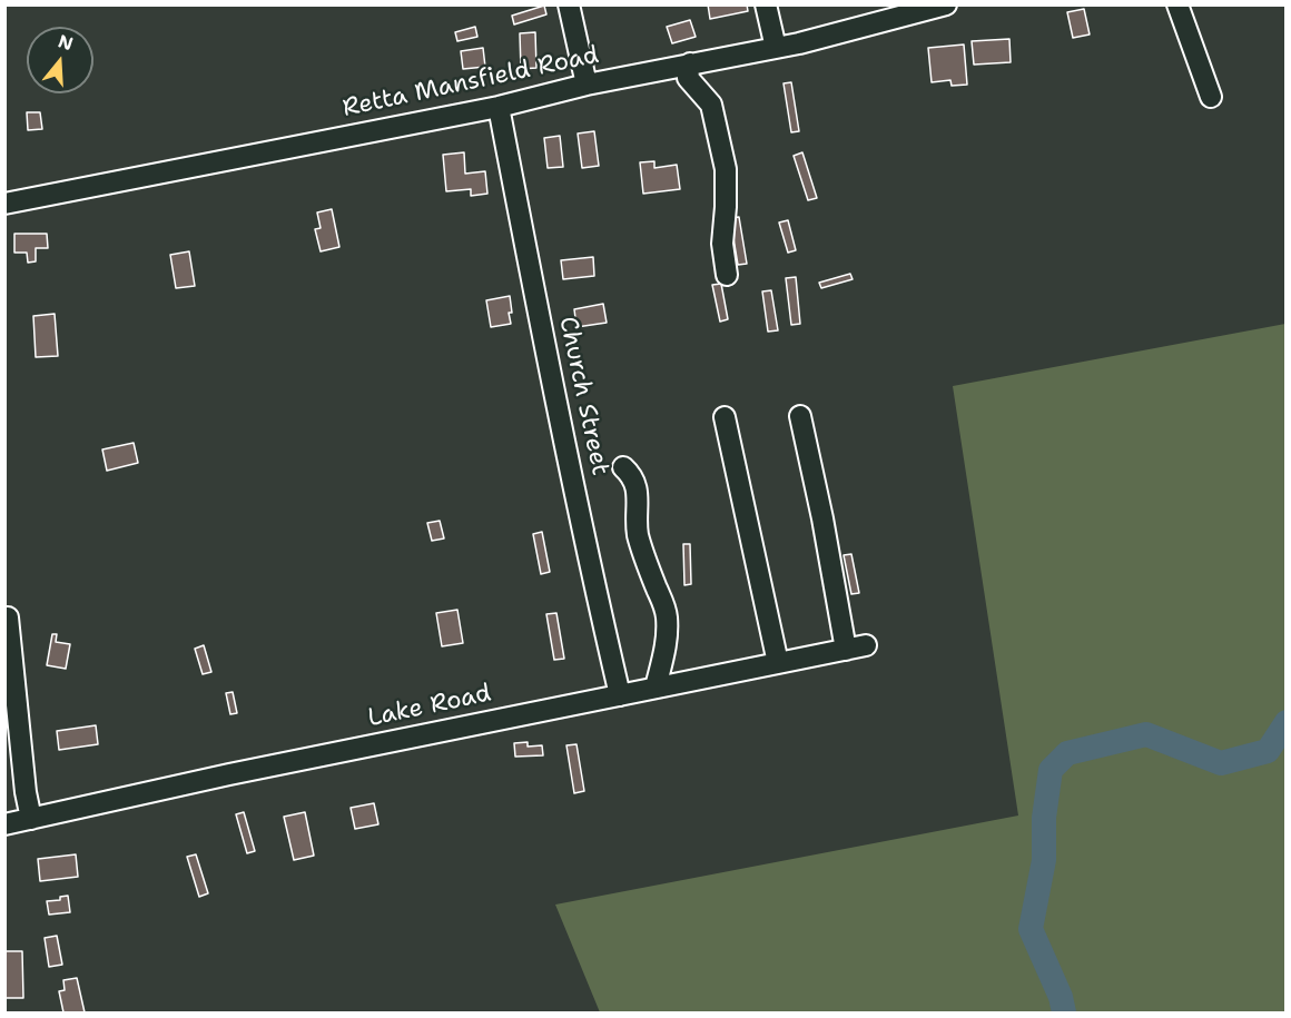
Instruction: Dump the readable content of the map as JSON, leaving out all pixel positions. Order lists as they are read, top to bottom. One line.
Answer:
{"streets":{"street":["Retta Mansfield Road","Church Street","Lake Road"]},"crossings":[["Retta Mansfield Road","Church Street"],["Church Street","Lake Road"]],"north":"top"}
